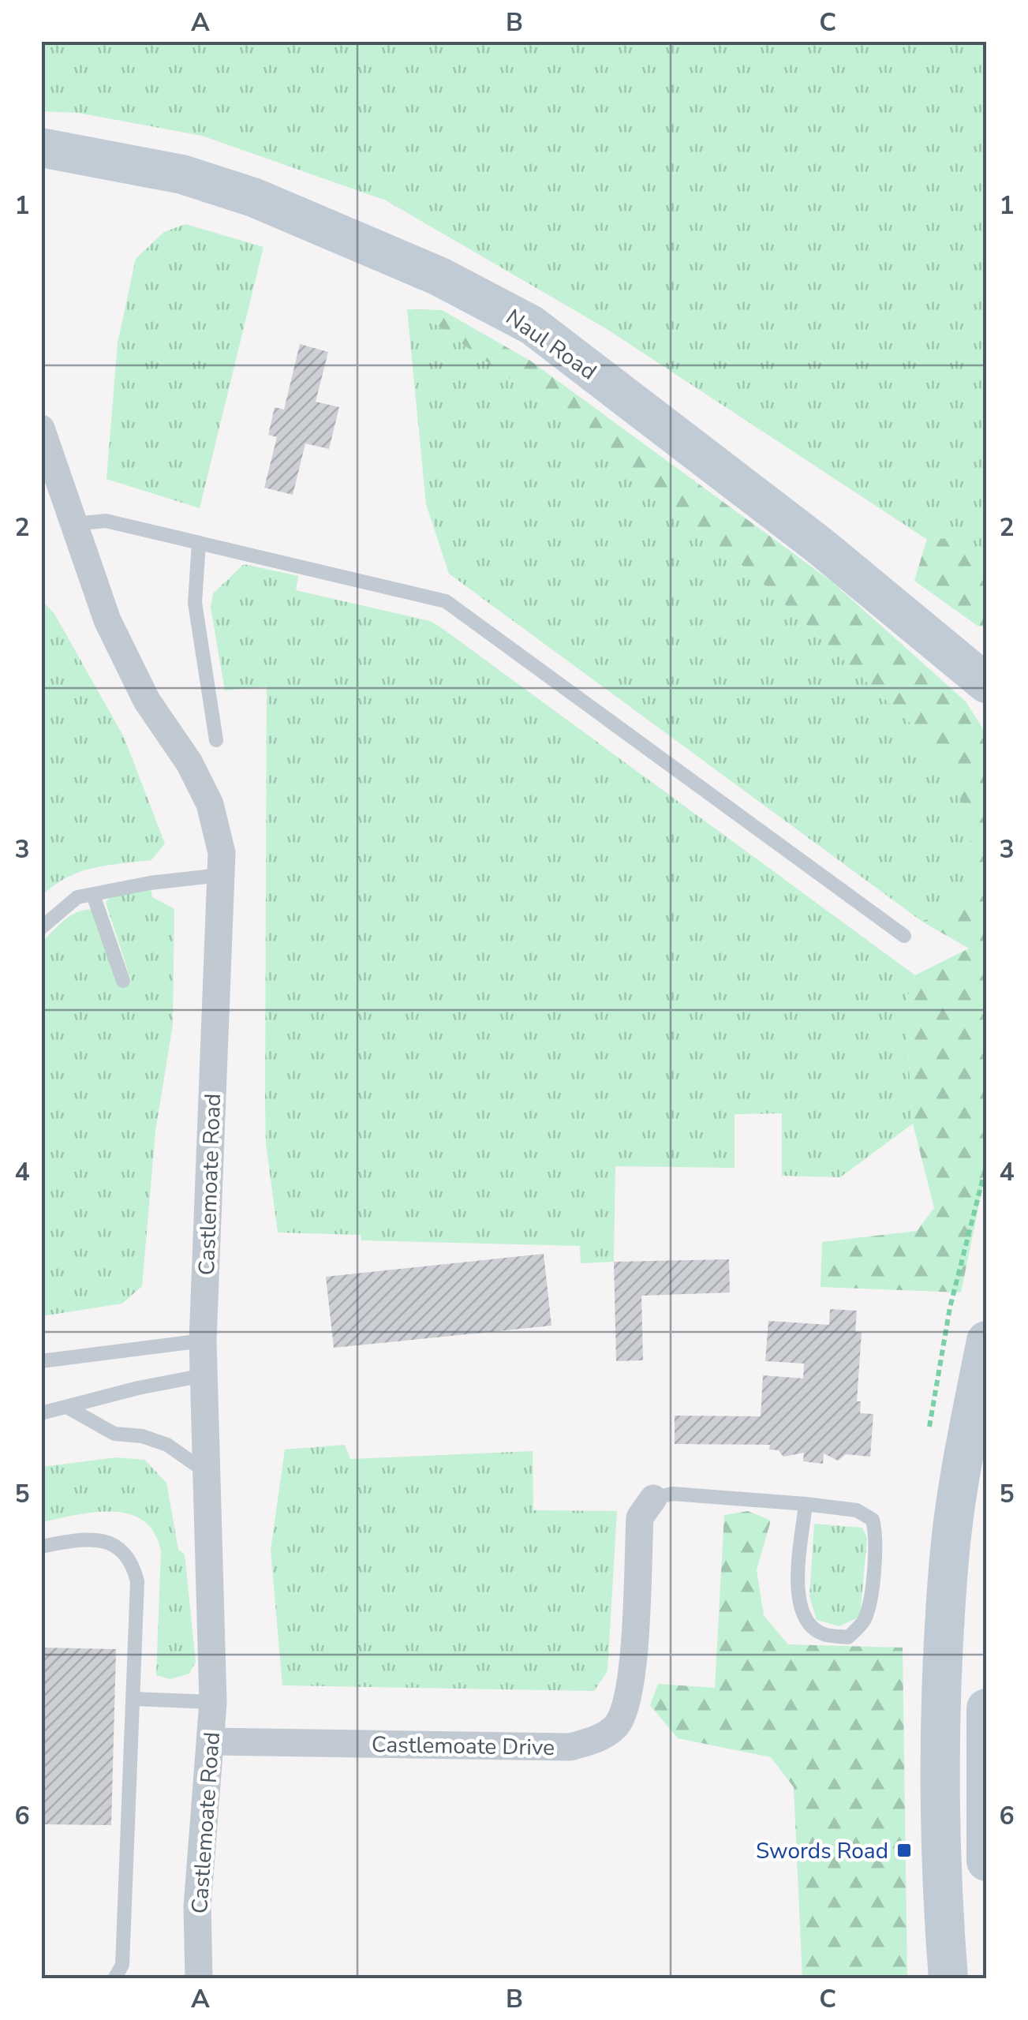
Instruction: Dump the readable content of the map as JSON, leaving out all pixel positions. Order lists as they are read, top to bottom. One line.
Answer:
{"streets":{"street":["Naul Road","Castlemoate Road","Castlemoate Drive"]},"crossings":[["Castlemoate Road","Castlemoate Drive"]],"places":{"transit":["Swords Road"]},"grid":{"columns":["A","B","C"],"rows":["1","2","3","4","5","6"]}}
